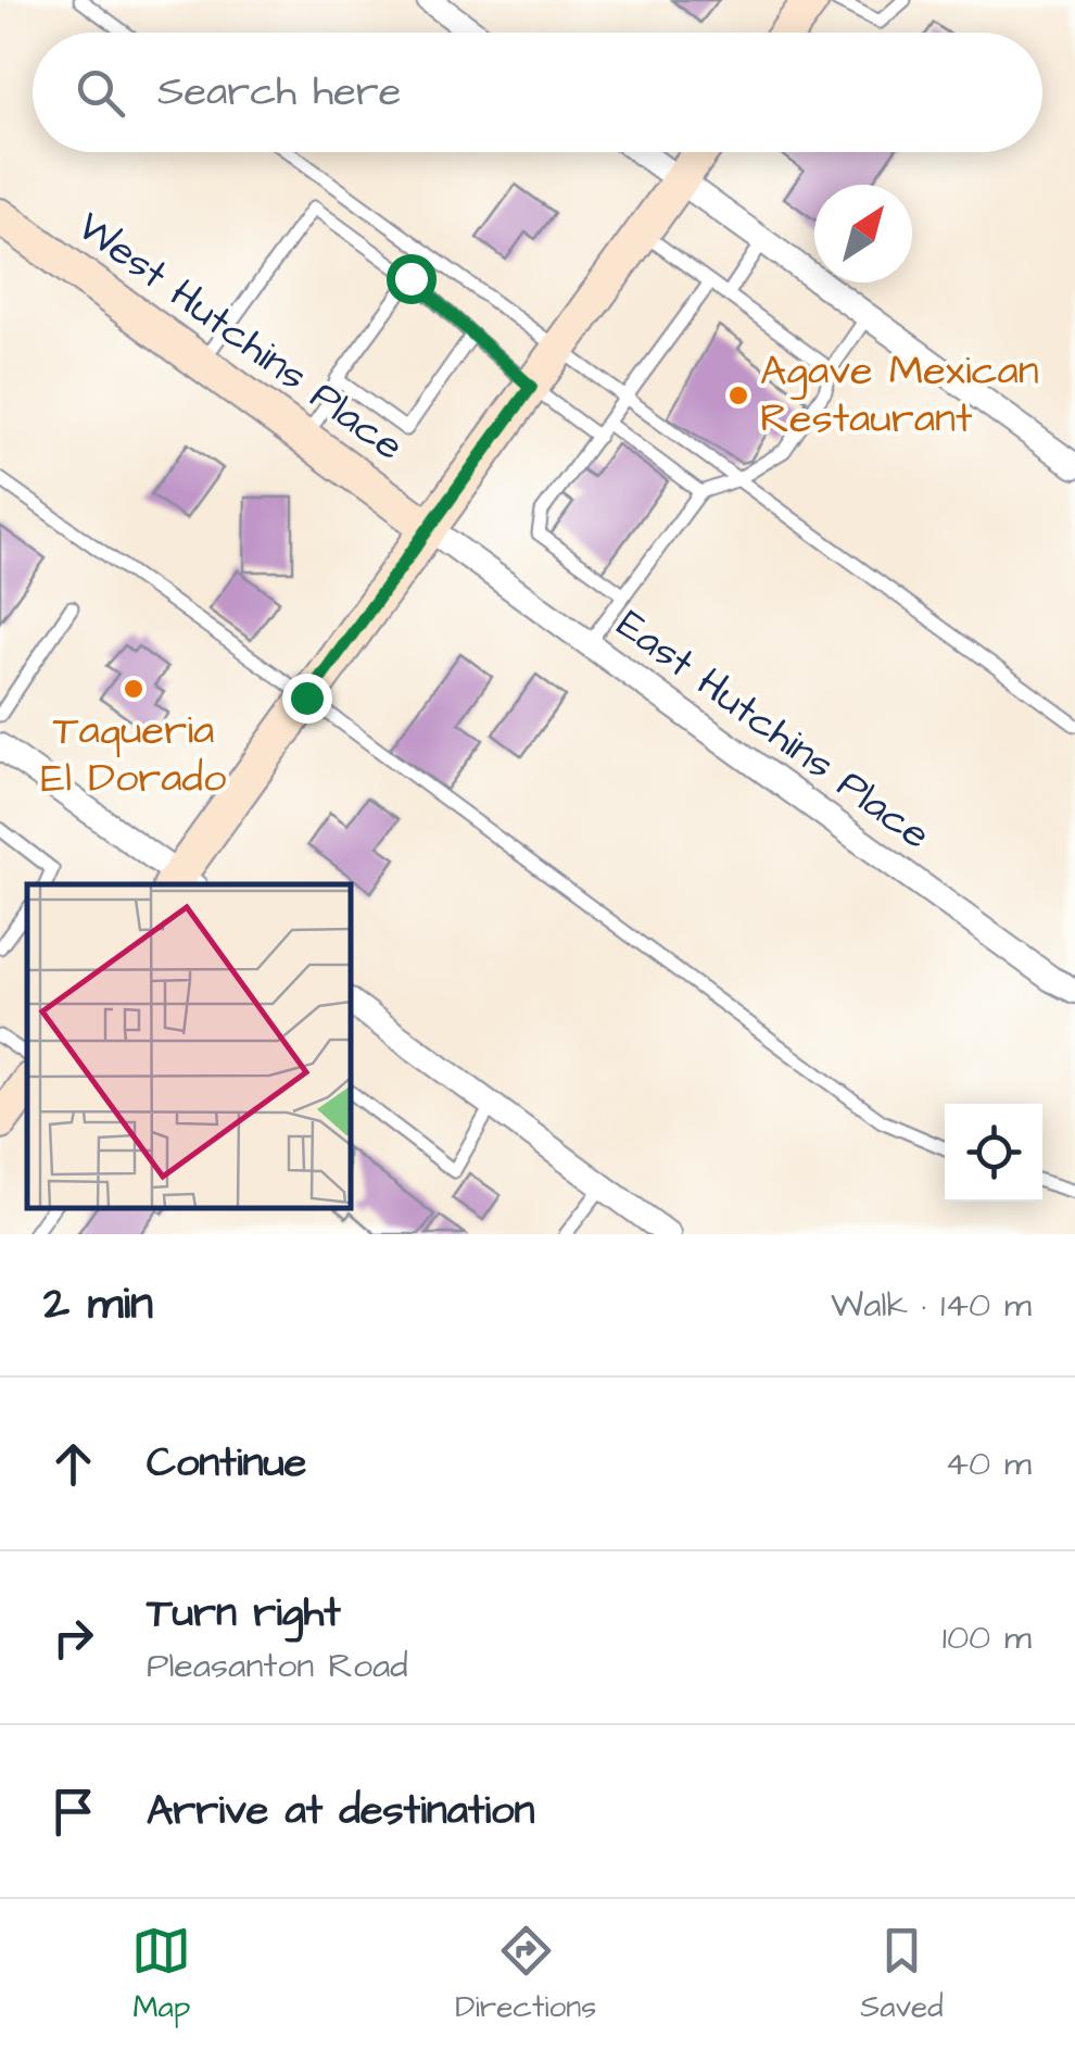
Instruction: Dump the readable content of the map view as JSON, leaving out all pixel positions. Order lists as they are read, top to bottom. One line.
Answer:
{"streets":{"main road":["West Hutchins Place"],"street":["East Hutchins Place"]},"crossings":[["West Hutchins Place","East Hutchins Place"]],"places":["Agave Mexican Restaurant","Taqueria El Dorado"],"north":"top right","page":{"search":"Search here","heading":["2 min","Walk · 140 m"],"list":[["Continue","40 m"],["Turn right","Pleasanton Road","100 m"],"Arrive at destination"],"nav":["Map","Directions","Saved"]}}
